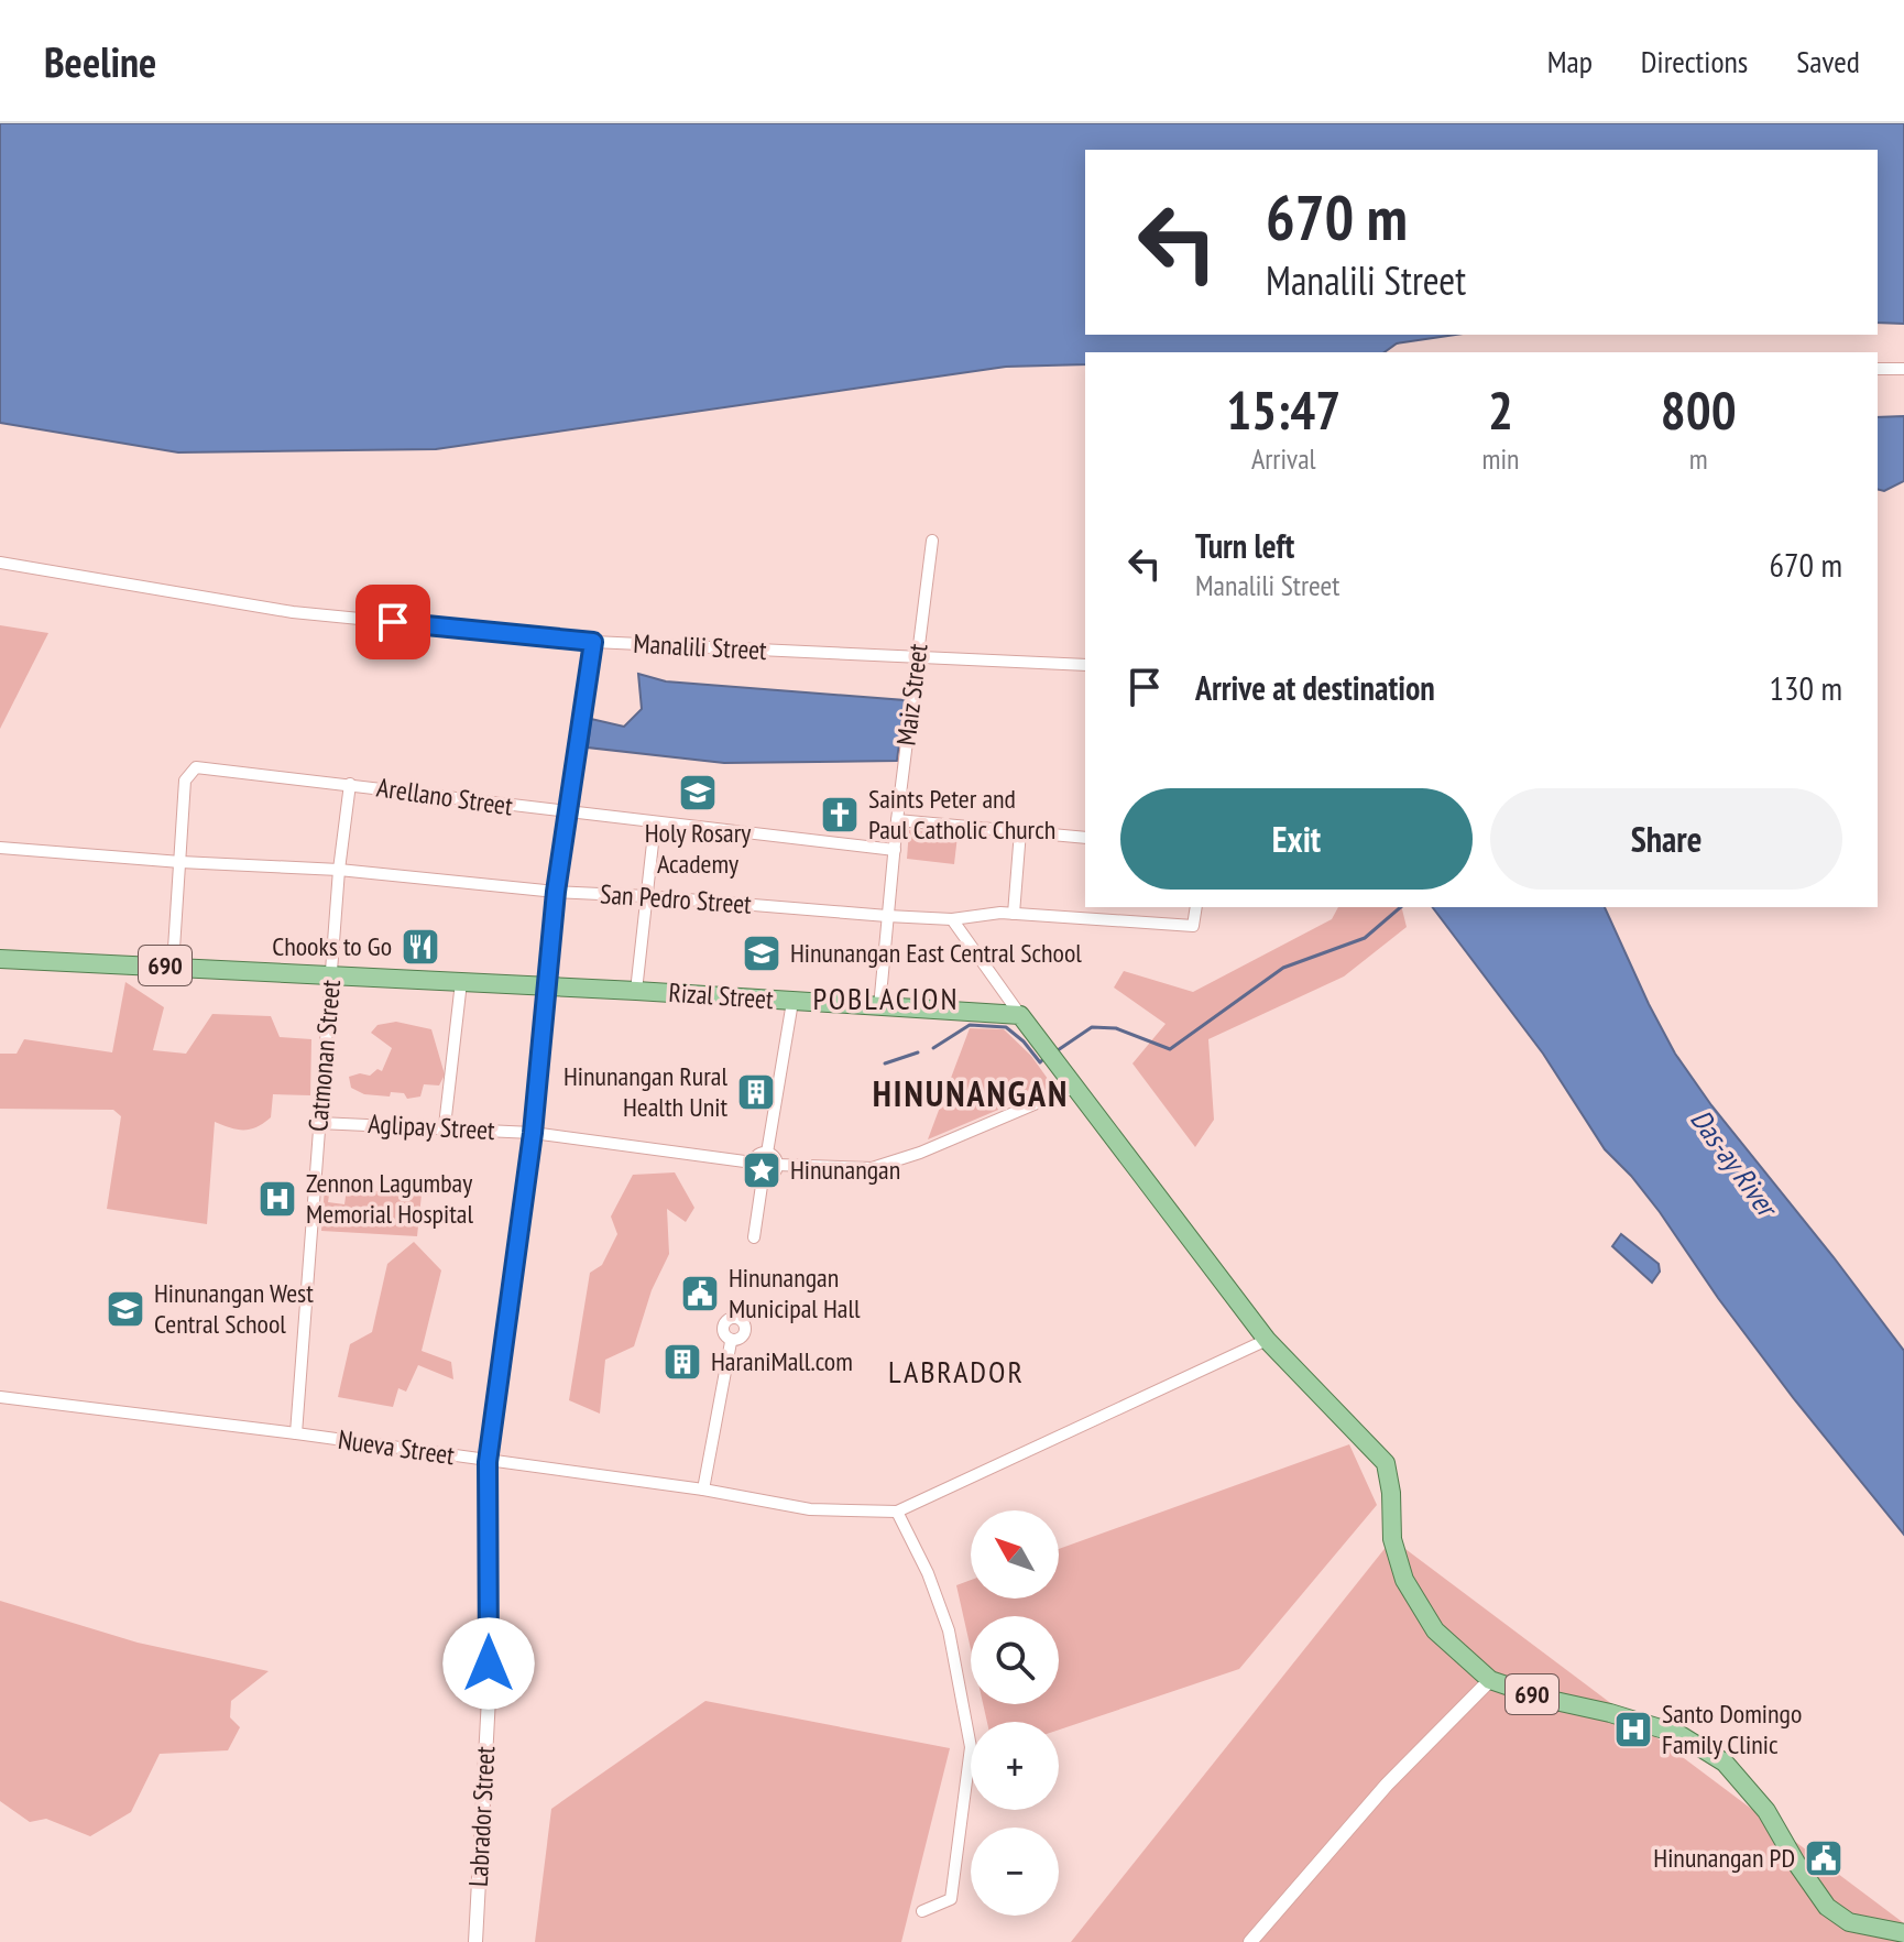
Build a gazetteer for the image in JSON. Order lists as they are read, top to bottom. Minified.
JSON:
{"streets":{"main road":["690","Rizal Street"],"street":["Manalili Street","Maiz Street","Arellano Street","San Pedro Street","Catmonan Street","Aglipay Street","Nueva Street","Labrador Street"]},"crossings":[["Manalili Street","Maiz Street"],["Manalili Street","Labrador Street"],["Maiz Street","Arellano Street"],["Maiz Street","San Pedro Street"],["Maiz Street","Rizal Street"],["Arellano Street","San Pedro Street"],["Arellano Street","690"],["Arellano Street","Catmonan Street"],["Arellano Street","Labrador Street"],["San Pedro Street","Catmonan Street"],["San Pedro Street","Labrador Street"],["690","Rizal Street"],["690","Catmonan Street"],["Rizal Street","Catmonan Street"],["Rizal Street","Labrador Street"],["Catmonan Street","Aglipay Street"],["Catmonan Street","Nueva Street"],["Aglipay Street","Labrador Street"],["Nueva Street","Labrador Street"]],"districts":["POBLACION","HINUNANGAN","LABRADOR"],"water":["Das-ay River"],"places":{"school or university":["Holy Rosary Academy","Hinunangan East Central School","Hinunangan West Central School"],"church":["Saints Peter and Paul Catholic Church"],"restaurant":["Chooks to Go"],"building":["Hinunangan Rural Health Unit","HaraniMall.com"],"place":["Hinunangan"],"hospital":["Zennon Lagumbay Memorial Hospital","Santo Domingo Family Clinic"],"public building":["Hinunangan Municipal Hall","Hinunangan PD"]},"north":"top left","page":{"header":"Beeline","nav":["Map","Directions","Saved"],"turn":["670 m","Manalili Street"],"eta":["15:47","Arrival","2","min","800","m"],"list":[{"name":"Turn left","note":"Manalili Street","value":"670 m"},{"name":"Arrive at destination","value":"130 m"}],"buttons":["Exit","Share"],"map_buttons":["+","−"]}}
